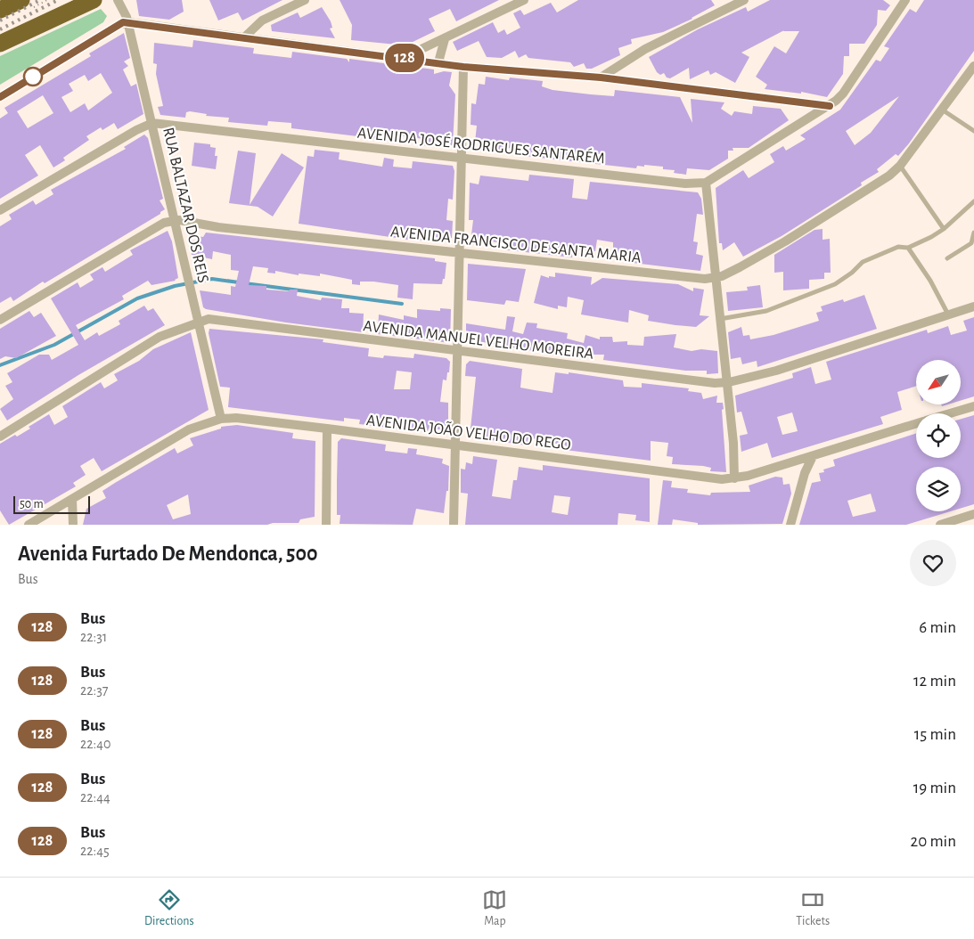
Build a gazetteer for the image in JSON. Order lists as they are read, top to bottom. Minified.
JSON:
{"streets":{"street":["AVENIDA JOSÉ RODRIGUES SANTARÉM","RUA BALTAZAR DOS REIS","AVENIDA FRANCISCO DE SANTA MARIA","AVENIDA MANUEL VELHO MOREIRA","AVENIDA JOÃO VELHO DO REGO"]},"crossings":[["AVENIDA JOSÉ RODRIGUES SANTARÉM","RUA BALTAZAR DOS REIS"],["RUA BALTAZAR DOS REIS","AVENIDA FRANCISCO DE SANTA MARIA"],["RUA BALTAZAR DOS REIS","AVENIDA MANUEL VELHO MOREIRA"],["RUA BALTAZAR DOS REIS","AVENIDA JOÃO VELHO DO REGO"]],"lines":["bus line 128"],"scale_bar":"50 m","north":"bottom left","page":{"on_map":"128","scale":"50 m","heading":["Avenida Furtado De Mendonca, 500","Bus"],"list":[{"mark":"128","name":"Bus","note":"22:31","value":"6 min"},{"mark":"128","name":"Bus","note":"22:37","value":"12 min"},{"mark":"128","name":"Bus","note":"22:40","value":"15 min"},{"mark":"128","name":"Bus","note":"22:44","value":"19 min"},{"mark":"128","name":"Bus","note":"22:45","value":"20 min"}],"tabs":["Directions","Map","Tickets"]}}
